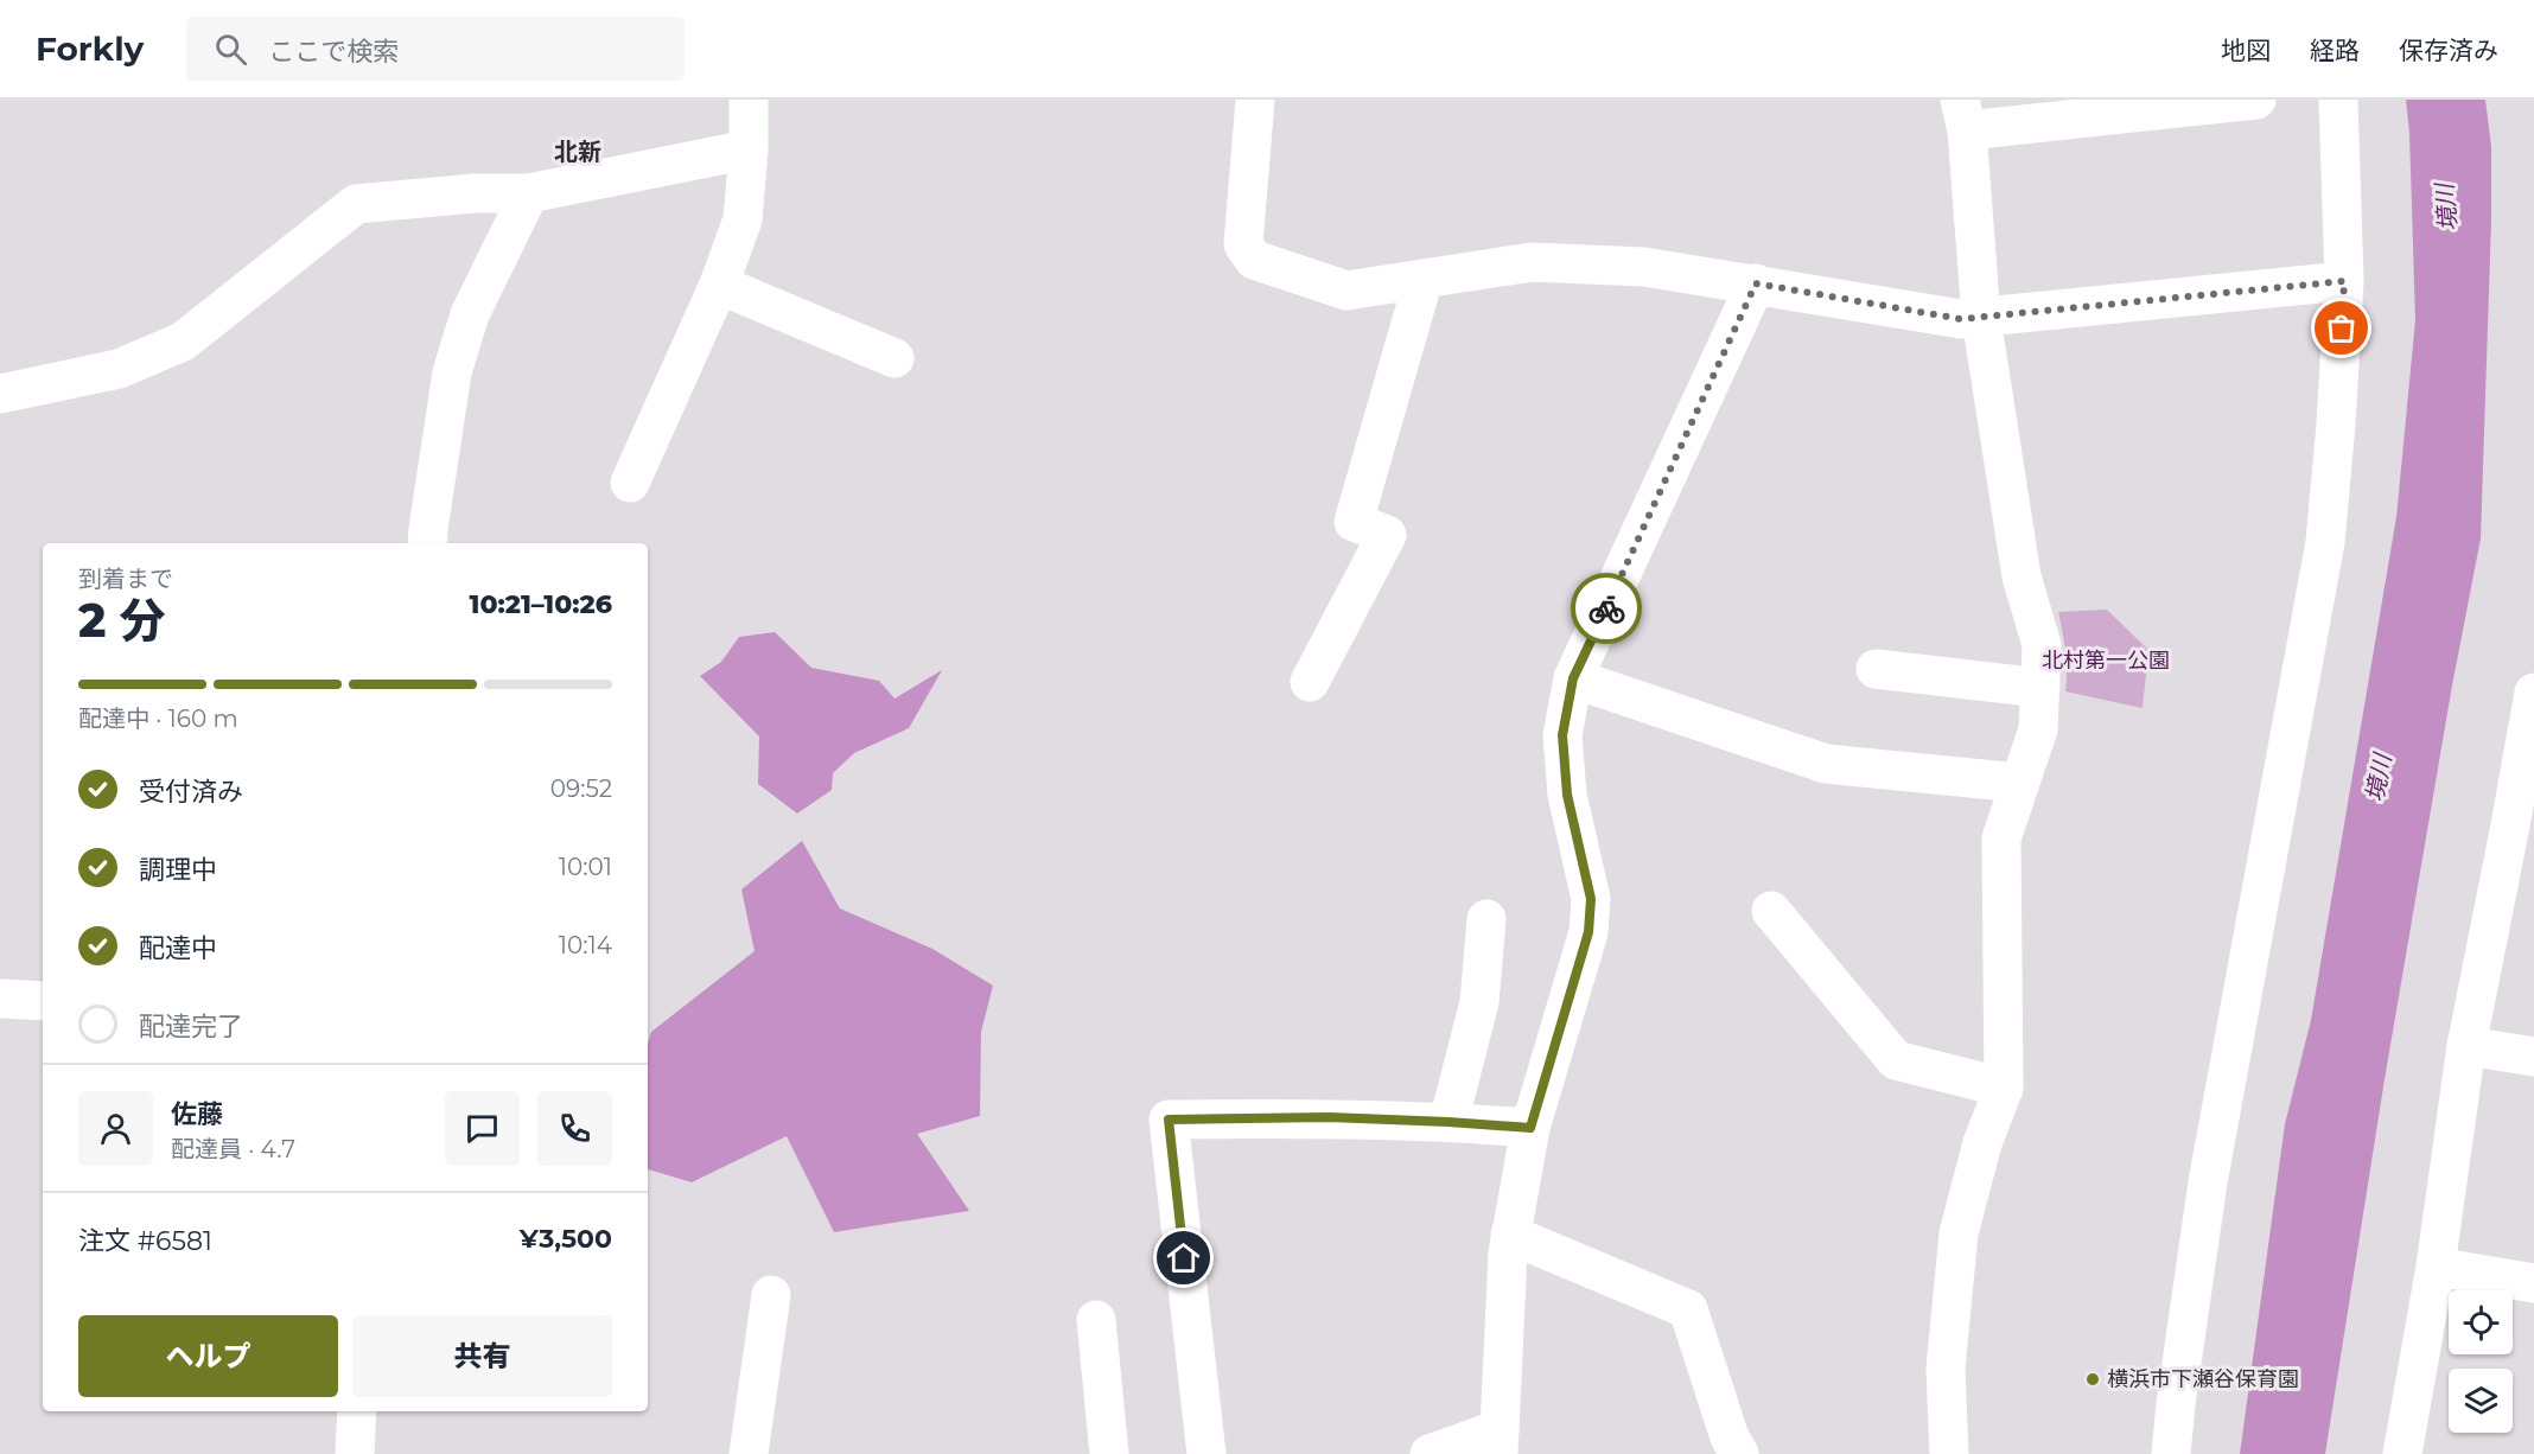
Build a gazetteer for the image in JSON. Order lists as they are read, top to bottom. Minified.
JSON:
{"districts":["北新"],"water":["境川"],"parks":["北村第一公園"],"places":["横浜市下瀬谷保育園"],"page":{"header":"Forkly","search":"ここで検索","nav":["地図","経路","保存済み"],"heading":["2 分","到着まで","10:21–10:26"],"panel":["佐藤","配達員 · 4.7","注文 #6581","¥3,500"],"bar":"配達中 · 160 m","list":[["受付済み","09:52"],["調理中","10:01"],["配達中","10:14"],"配達完了"],"buttons":["ヘルプ","共有"]}}
